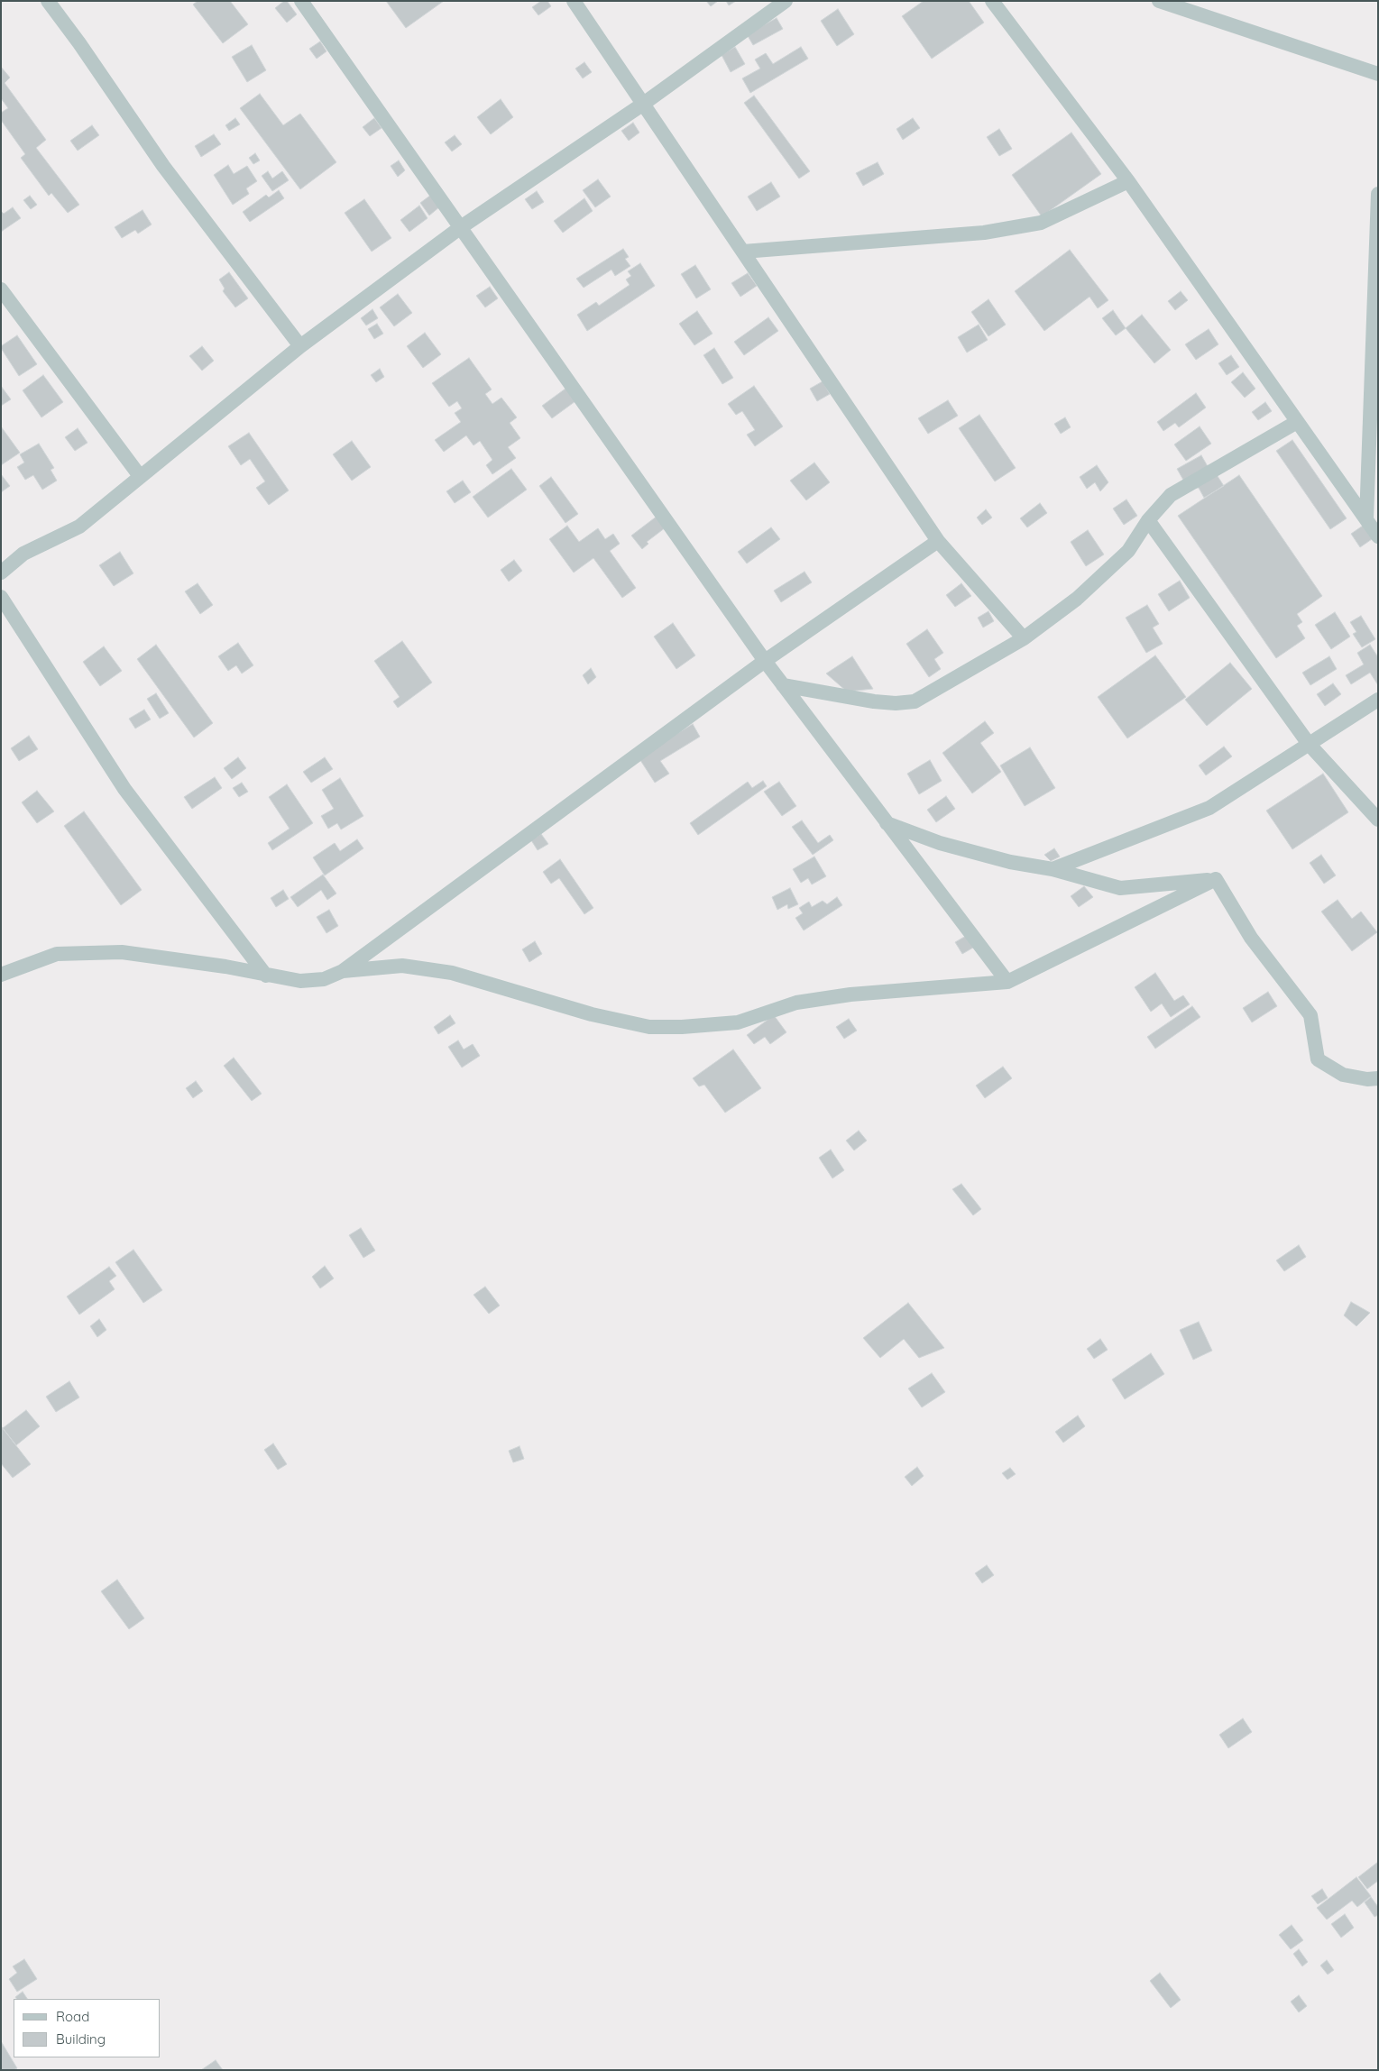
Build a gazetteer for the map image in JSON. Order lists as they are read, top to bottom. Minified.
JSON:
{"legend":["Road","Building"]}
